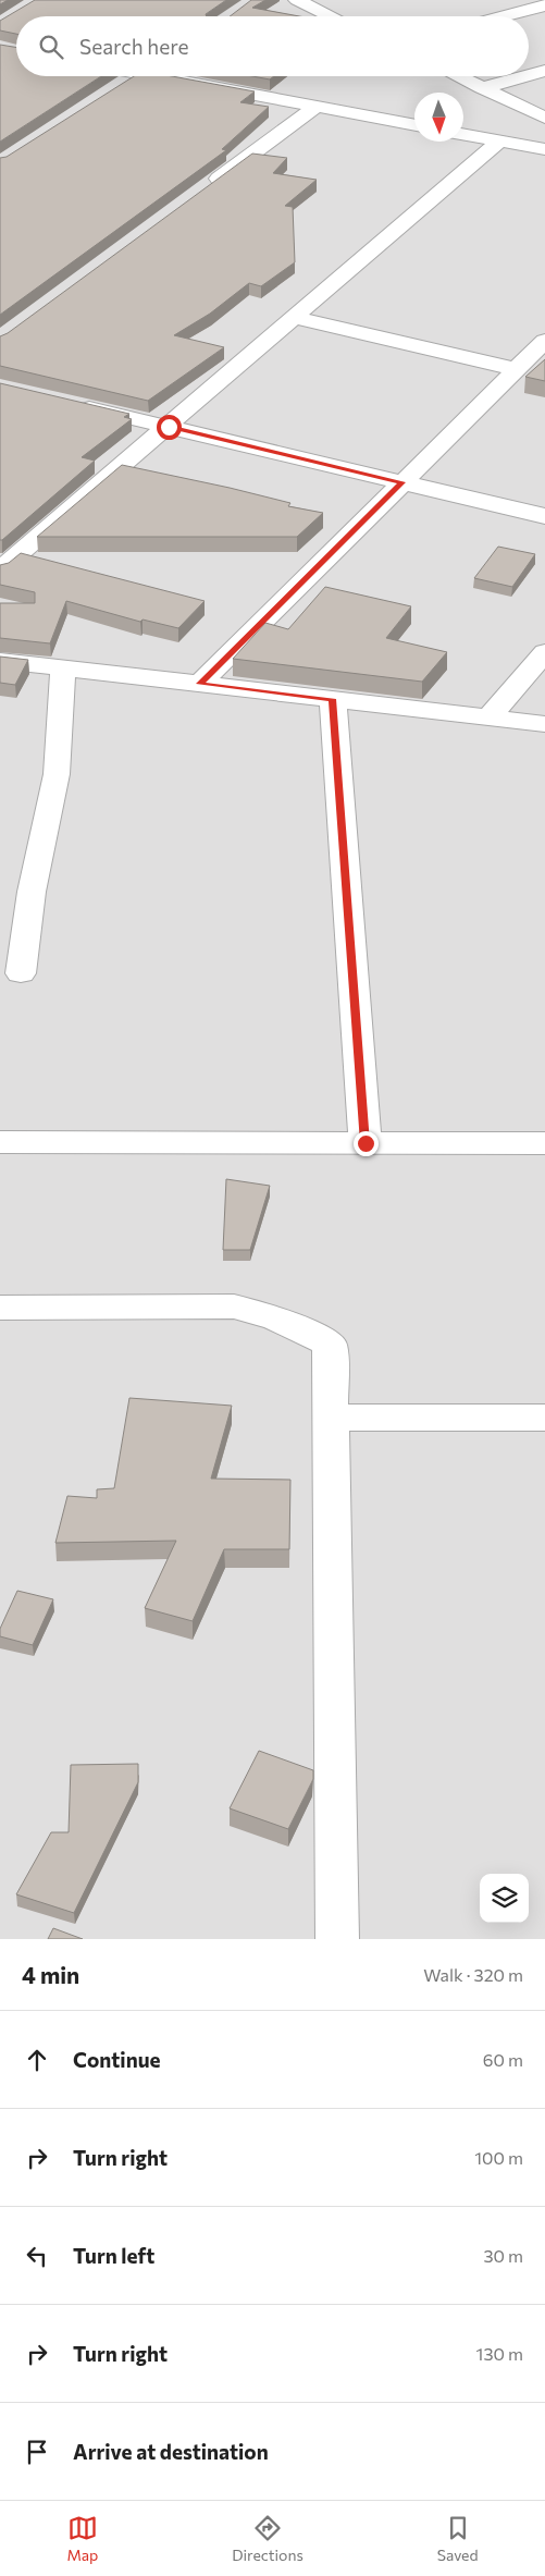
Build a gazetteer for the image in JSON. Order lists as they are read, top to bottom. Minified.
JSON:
{"north":"bottom","page":{"search":"Search here","heading":["4 min","Walk · 320 m"],"list":[["Continue","60 m"],["Turn right","100 m"],["Turn left","30 m"],["Turn right","130 m"],"Arrive at destination"],"nav":["Map","Directions","Saved"]}}
